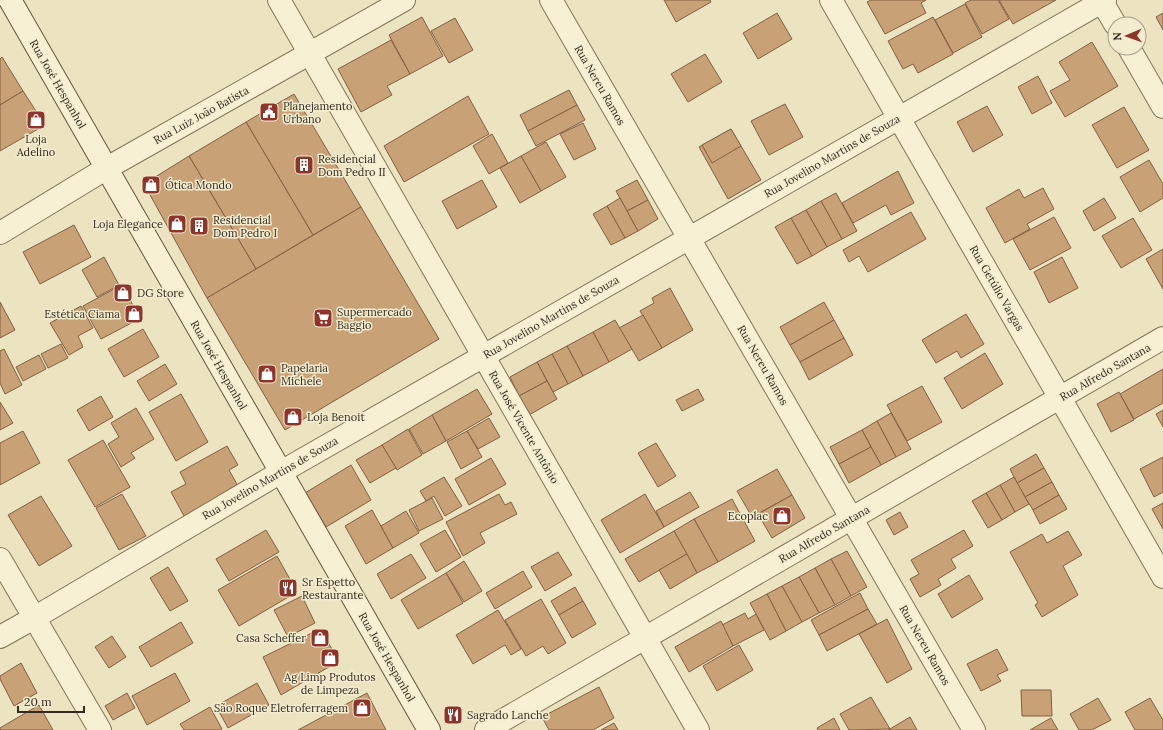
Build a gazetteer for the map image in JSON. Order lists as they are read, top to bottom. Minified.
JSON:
{"streets":{"street":["Rua José Hespanhol","Rua Nereu Ramos","Rua Luiz João Batista","Rua Jovelino Martins de Souza","Rua Getúlio Vargas","Rua Alfredo Santana","Rua José Vicente Antônio"]},"crossings":[["Rua José Hespanhol","Rua Luiz João Batista"],["Rua José Hespanhol","Rua Jovelino Martins de Souza"],["Rua Nereu Ramos","Rua Jovelino Martins de Souza"],["Rua Nereu Ramos","Rua Alfredo Santana"],["Rua Luiz João Batista","Rua José Vicente Antônio"],["Rua Jovelino Martins de Souza","Rua Getúlio Vargas"],["Rua Jovelino Martins de Souza","Rua José Vicente Antônio"],["Rua Getúlio Vargas","Rua Alfredo Santana"],["Rua Alfredo Santana","Rua José Vicente Antônio"]],"places":{"public building":["Planejamento Urbano"],"shop":["Loja Adelino","Ótica Mondo","Loja Elegance","DG Store","Estética Ciama","Papelaria Michele","Loja Benoit","Ecoplac","Casa Scheffer","Ag Limp Produtos de Limpeza","São Roque Eletroferragem"],"building":["Residencial Dom Pedro II","Residencial Dom Pedro I"],"supermarket":["Supermercado Baggio"],"restaurant":["Sr Espetto Restaurante","Sagrado Lanche"]},"scale_bar":"20 m","north":"left"}
